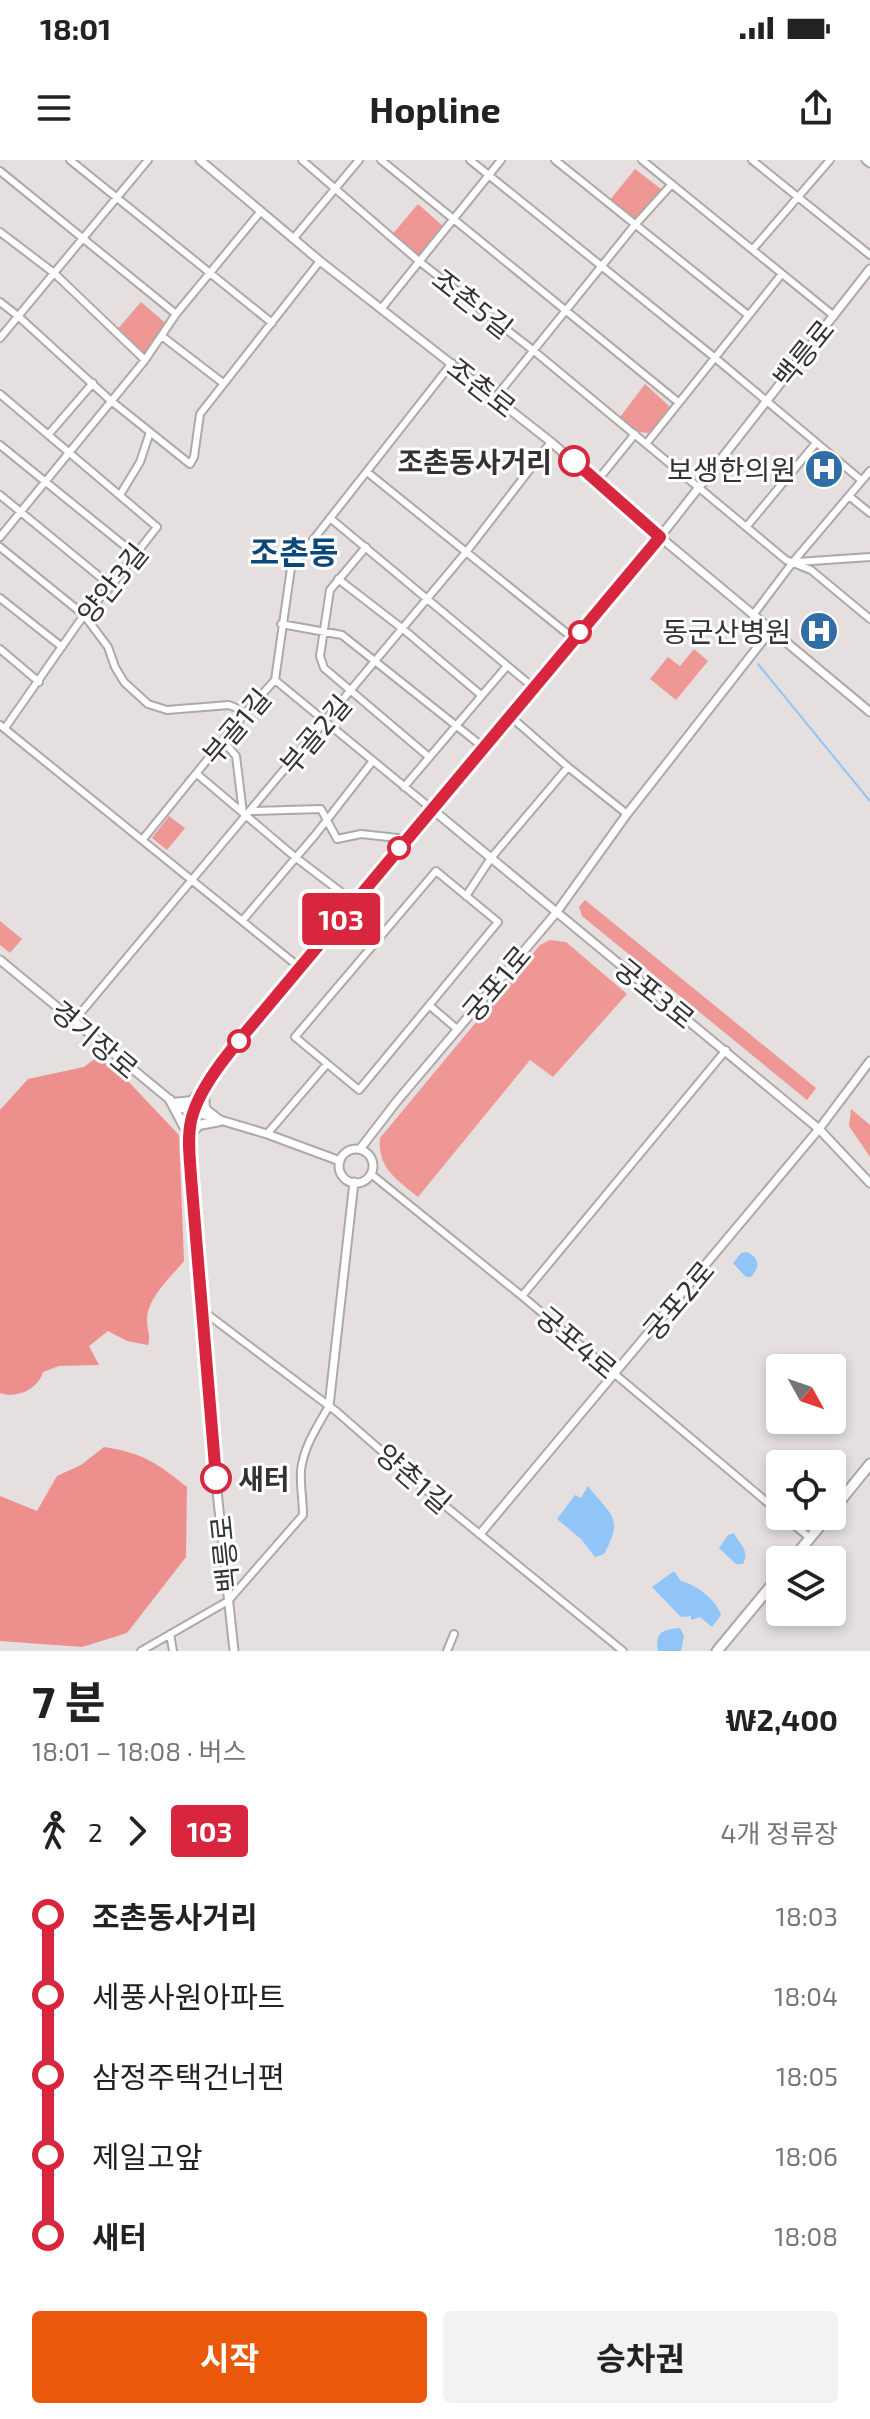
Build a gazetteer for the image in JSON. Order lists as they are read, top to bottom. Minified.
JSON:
{"streets":{"street":["조촌5길","백릉로","조촌로","양안3길","부골1길","부골2길","궁포1로","궁포3로","경기장로","궁포2로","궁포4로","양촌1길"]},"crossings":[["조촌5길","백릉로"],["백릉로","조촌로"],["백릉로","궁포3로"],["백릉로","경기장로"],["백릉로","양촌1길"],["조촌로","부골1길"],["조촌로","부골2길"],["조촌로","궁포1로"],["부골2길","경기장로"],["궁포1로","궁포3로"],["궁포1로","궁포4로"],["궁포3로","궁포2로"],["궁포2로","궁포4로"],["궁포2로","양촌1길"]],"districts":["조촌동"],"places":{"other":["조촌동사거리","새터"],"hospital":["보생한의원","동군산병원"]},"lines":["bus line 103"],"north":"bottom right","page":{"status":"18:01","header":"Hopline","on_map":"103","heading":["7 분","18:01 – 18:08 · 버스","₩2,400"],"legs":["2","103","4개 정류장"],"list":[{"name":"조촌동사거리","value":"18:03"},{"name":"세풍사원아파트","value":"18:04"},{"name":"삼정주택건너편","value":"18:05"},{"name":"제일고앞","value":"18:06"},{"name":"새터","value":"18:08"}],"buttons":["시작","승차권"]}}
